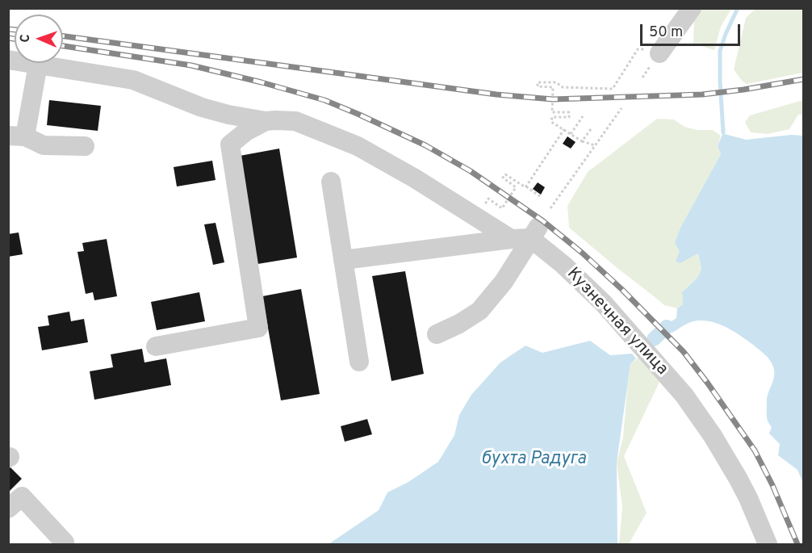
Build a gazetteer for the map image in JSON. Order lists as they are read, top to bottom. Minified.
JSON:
{"streets":{"street":["Кузнечная улица"]},"water":["бухта Радуга"],"scale_bar":"50 m","north":"left"}
